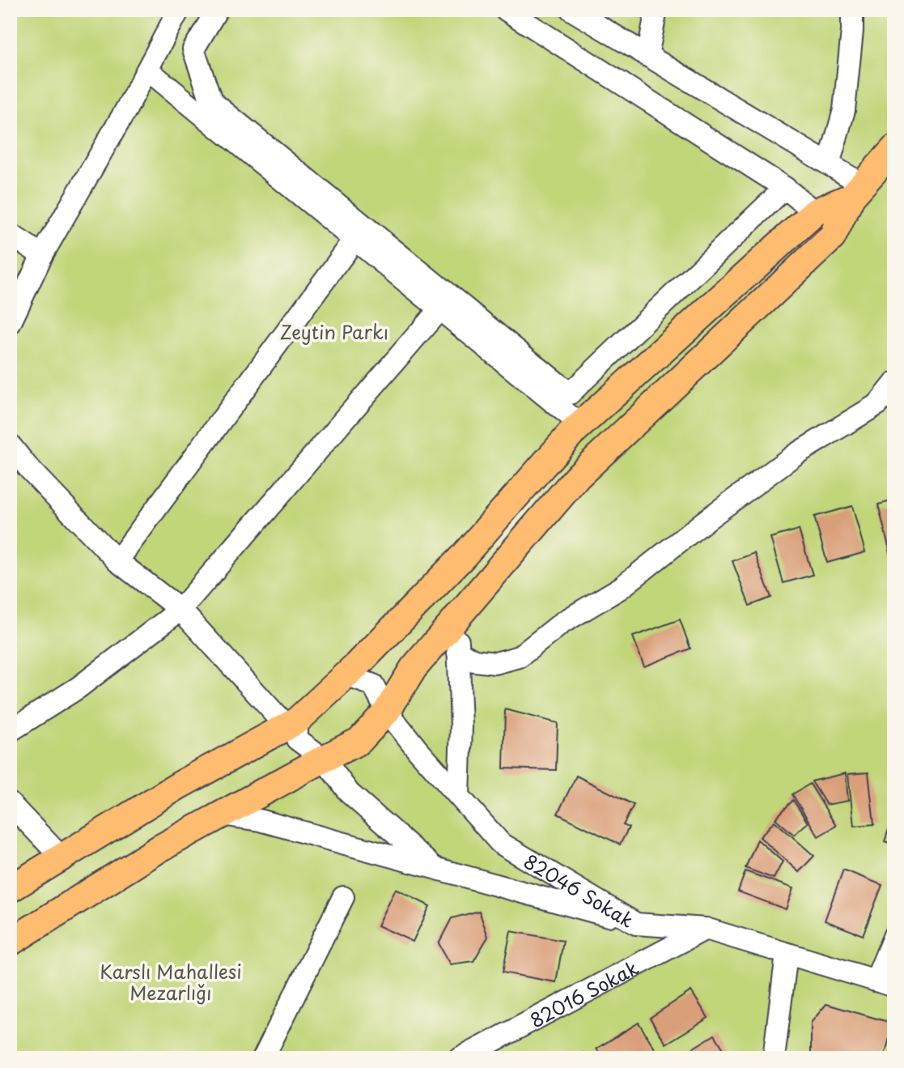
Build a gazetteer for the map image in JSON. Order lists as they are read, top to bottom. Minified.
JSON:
{"streets":{"street":["82046 Sokak","82016 Sokak"]},"crossings":[["82046 Sokak","82016 Sokak"]],"parks":["Zeytin Parkı","Karslı Mahallesi Mezarlığı"]}
